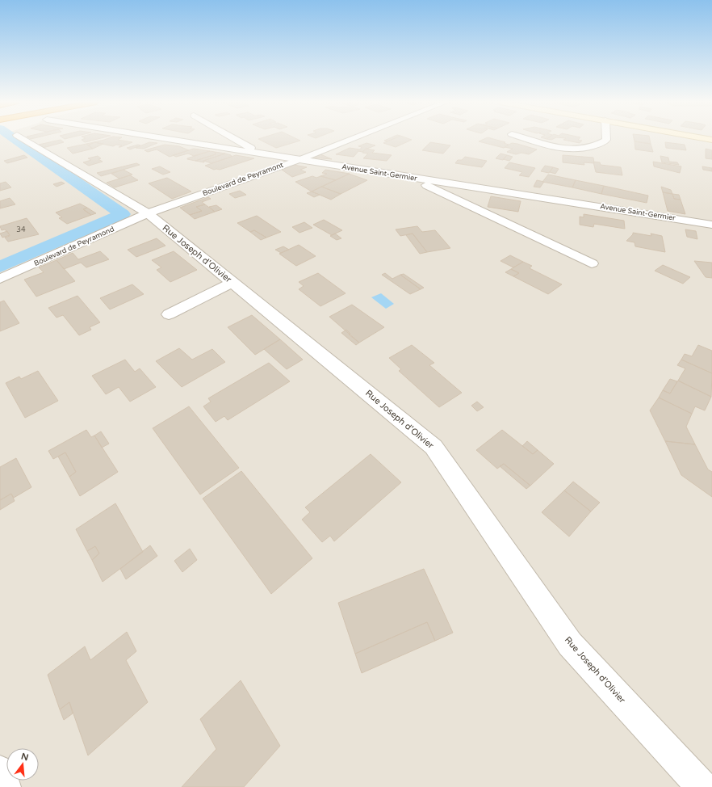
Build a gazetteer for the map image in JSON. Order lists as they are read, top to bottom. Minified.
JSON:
{"streets":{"street":["Avenue Saint-Germier","Boulevard de Peyramont","Boulevard de Peyramond","Rue Joseph d'Olivier"]},"crossings":[["Avenue Saint-Germier","Boulevard de Peyramont"],["Boulevard de Peyramont","Boulevard de Peyramond"],["Boulevard de Peyramont","Rue Joseph d'Olivier"],["Boulevard de Peyramond","Rue Joseph d'Olivier"]],"house_numbers":["34"],"north":"top"}
